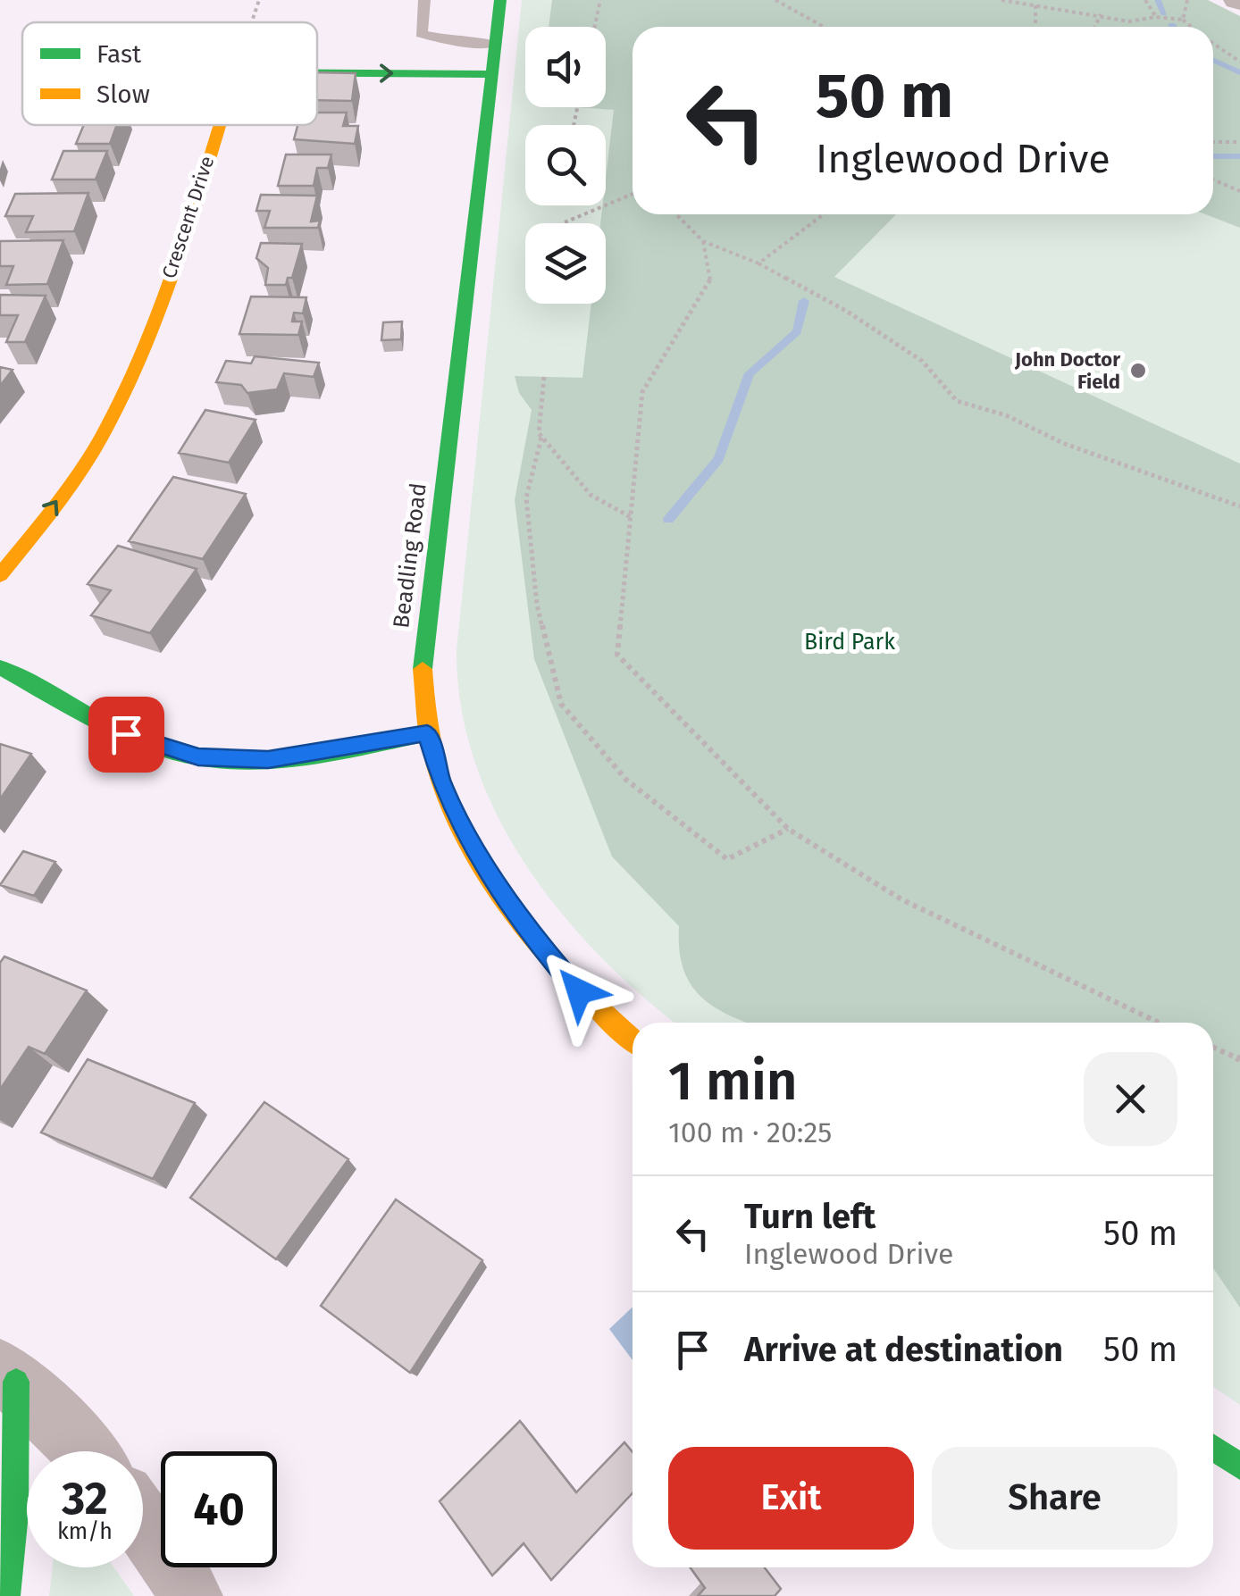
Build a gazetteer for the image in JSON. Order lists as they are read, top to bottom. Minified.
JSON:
{"streets":{"street":["Crescent Drive","Beadling Road"]},"crossings":[["Crescent Drive","Beadling Road"]],"one_way":["Crescent Drive"],"parks":["Bird Park"],"places":["John Doctor Field"],"legend":["Fast","Slow"],"page":{"turn":["50 m","Inglewood Drive"],"heading":["1 min","100 m · 20:25"],"list":[{"name":"Turn left","note":"Inglewood Drive","value":"50 m"},{"name":"Arrive at destination","value":"50 m"}],"buttons":["Exit","Share"],"speed":"32 km/h","limit":"40"}}
